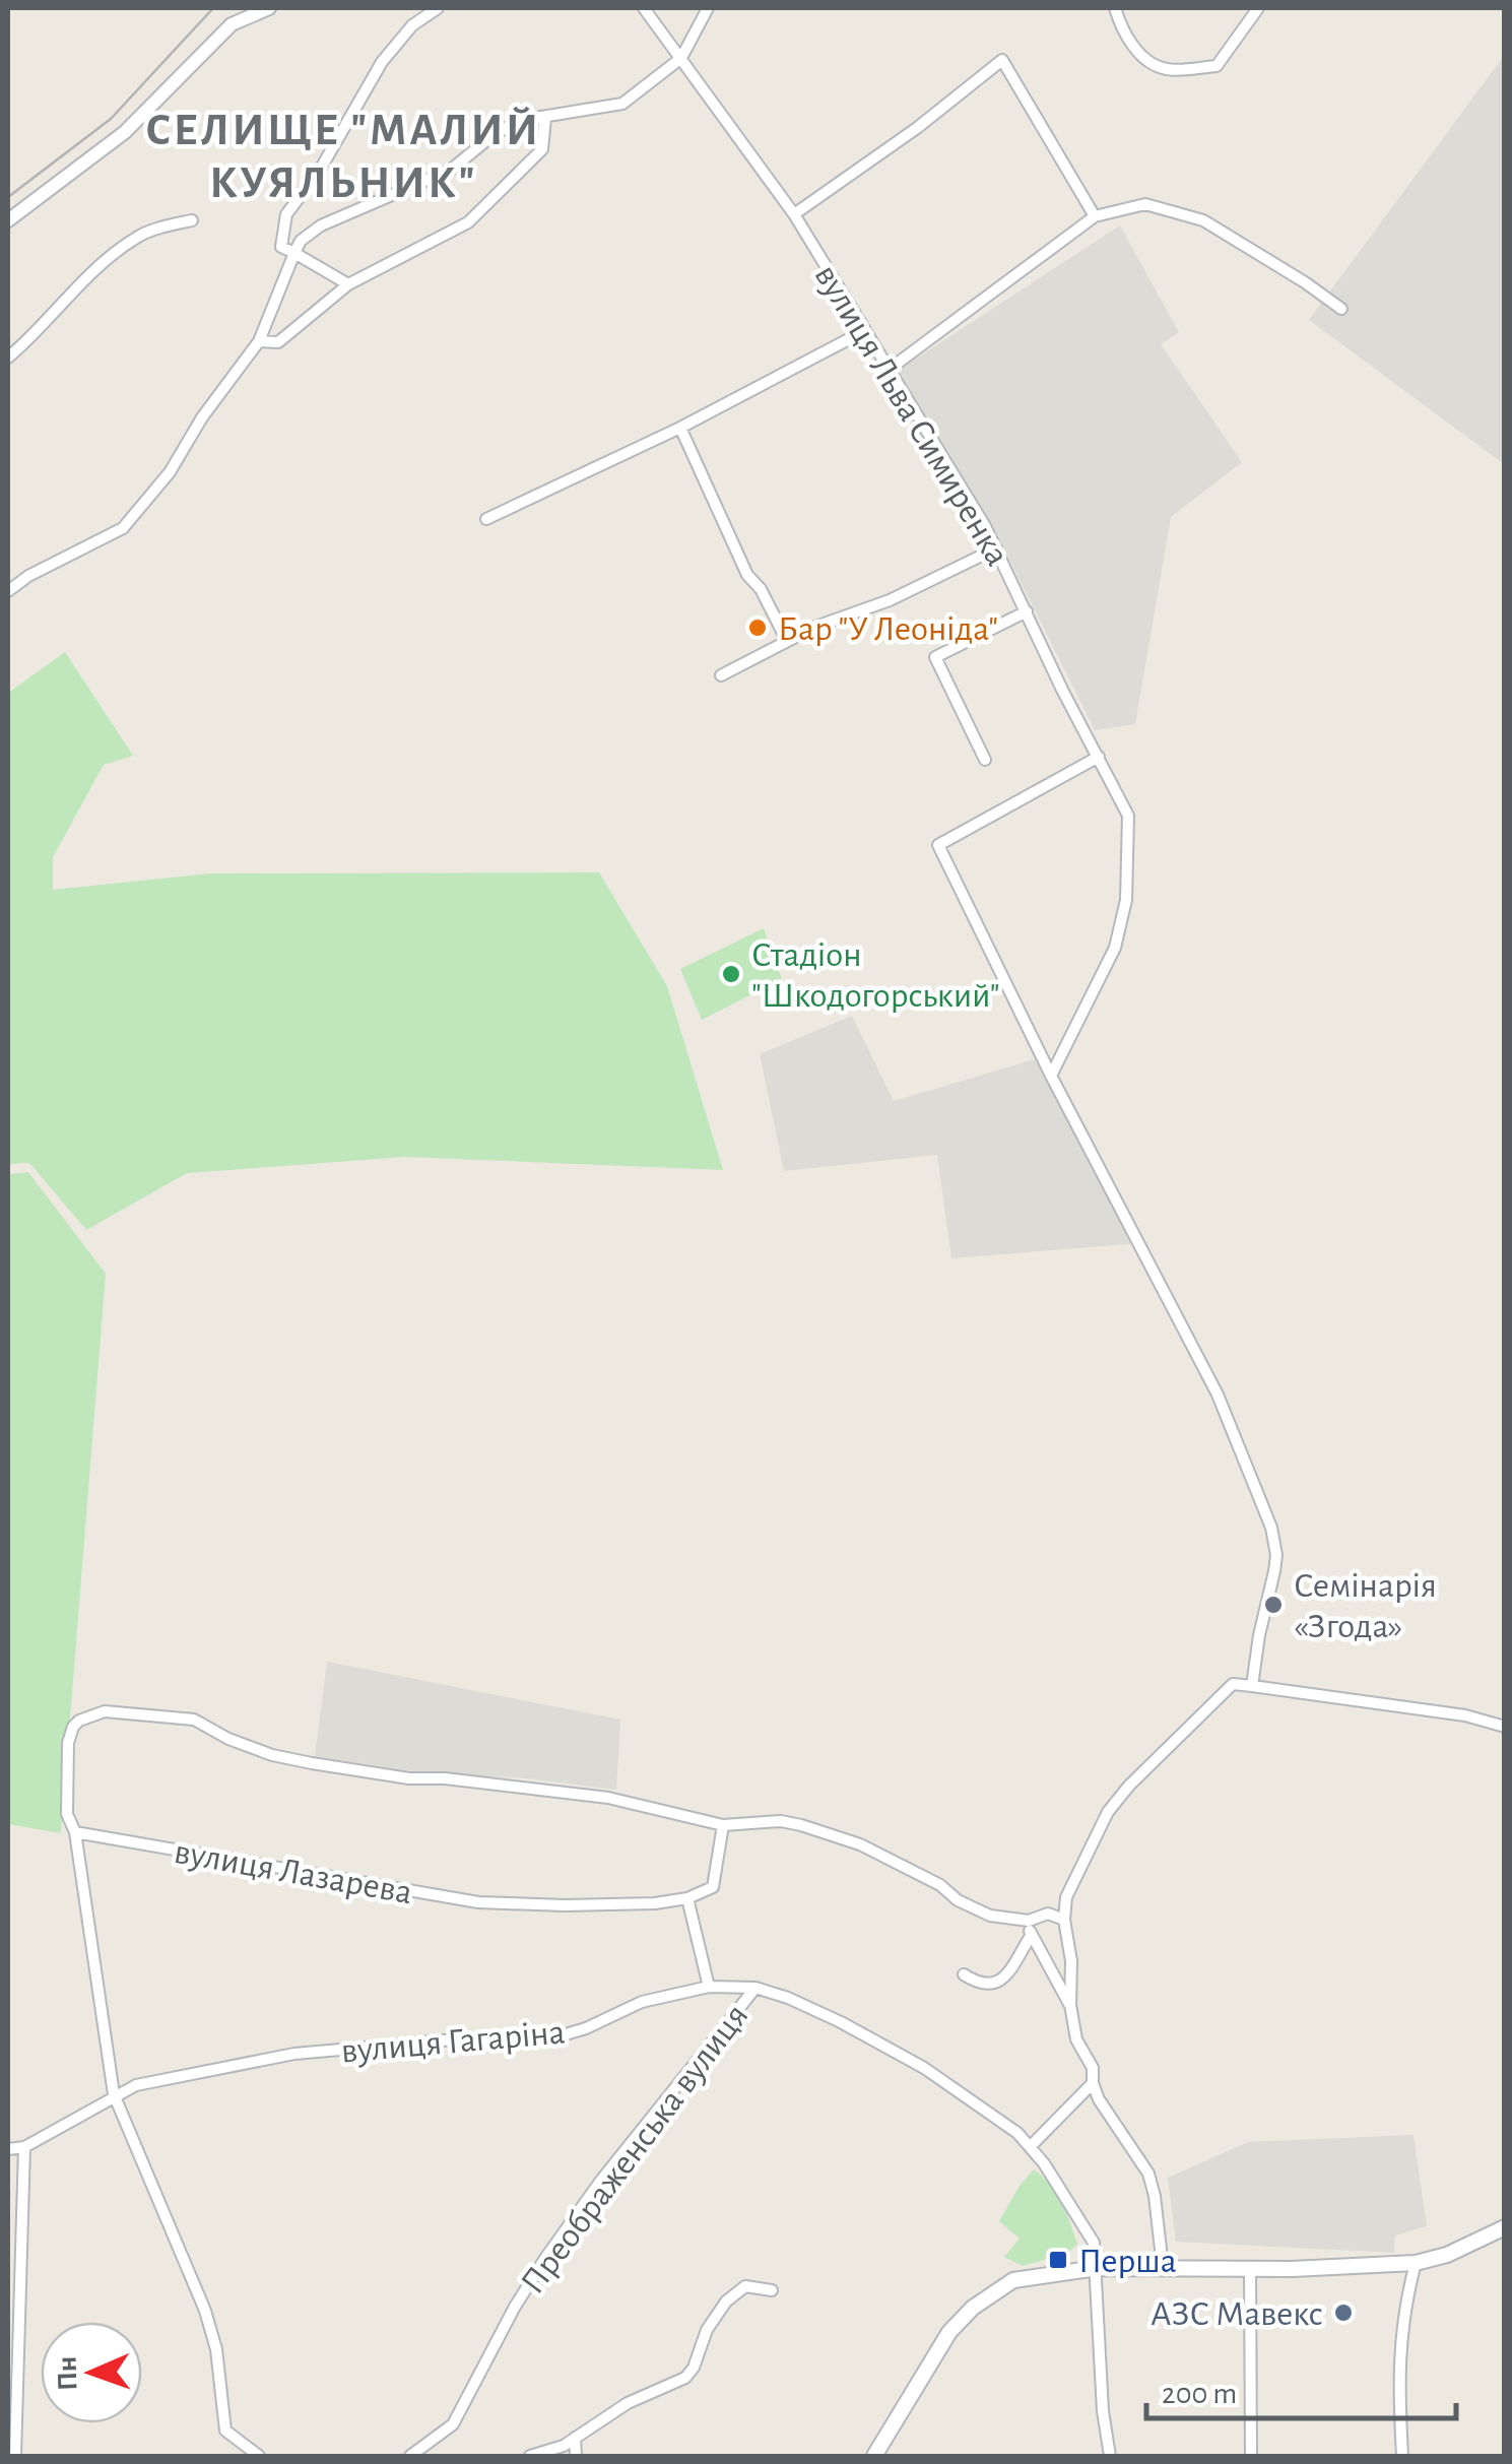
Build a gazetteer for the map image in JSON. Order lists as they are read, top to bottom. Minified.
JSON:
{"streets":{"street":["вулиця Льва Симиренка","вулиця Лазарева","вулиця Гагаріна","Преображенська вулиця"]},"crossings":[["вулиця Гагаріна","Преображенська вулиця"]],"districts":["СЕЛИЩЕ \"МАЛИЙ КУЯЛЬНИК\""],"places":{"other":["Бар \"У Леоніда\"","Стадіон \"Шкодогорський\"","Семінарія «Згода»","АЗС Мавекс"],"transit":["Перша"]},"scale_bar":"200 m","north":"left"}
